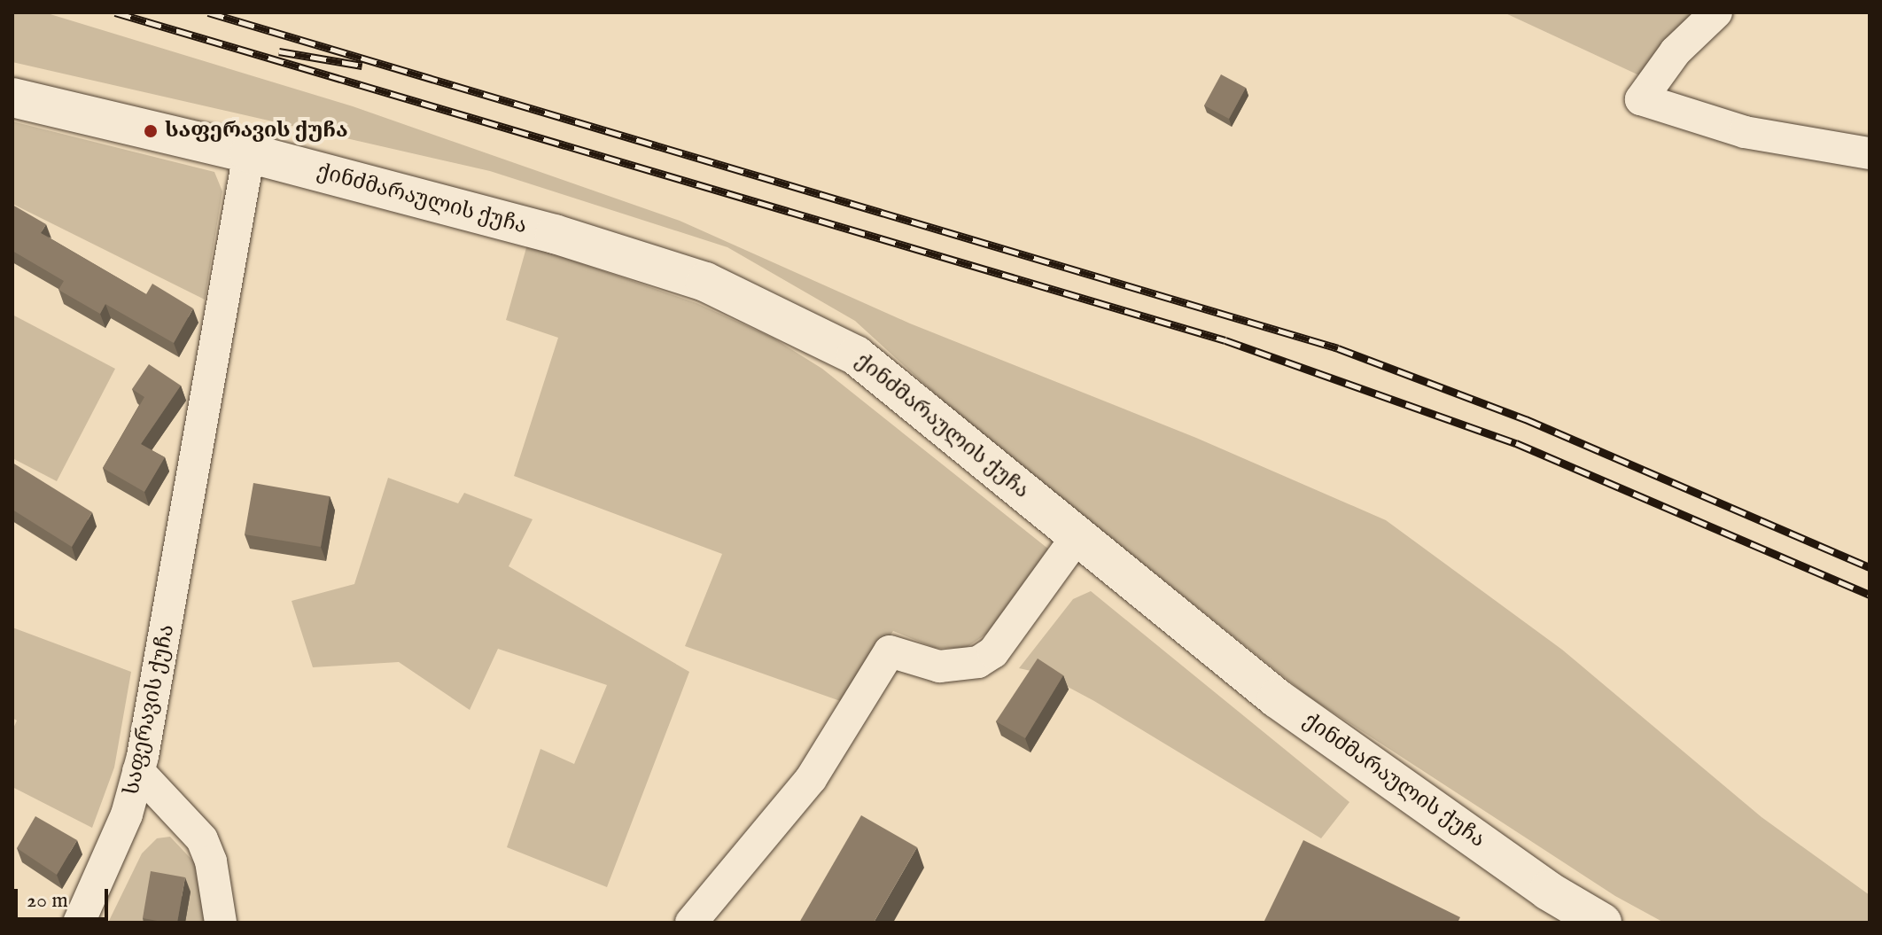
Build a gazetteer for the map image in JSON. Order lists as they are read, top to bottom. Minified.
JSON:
{"streets":{"main road":["ქინძმარაულის ქუჩა"],"street":["საფერავის ქუჩა"]},"crossings":[["ქინძმარაულის ქუჩა","საფერავის ქუჩა"]],"places":["საფერავის ქუჩა"],"scale_bar":"20 m"}
